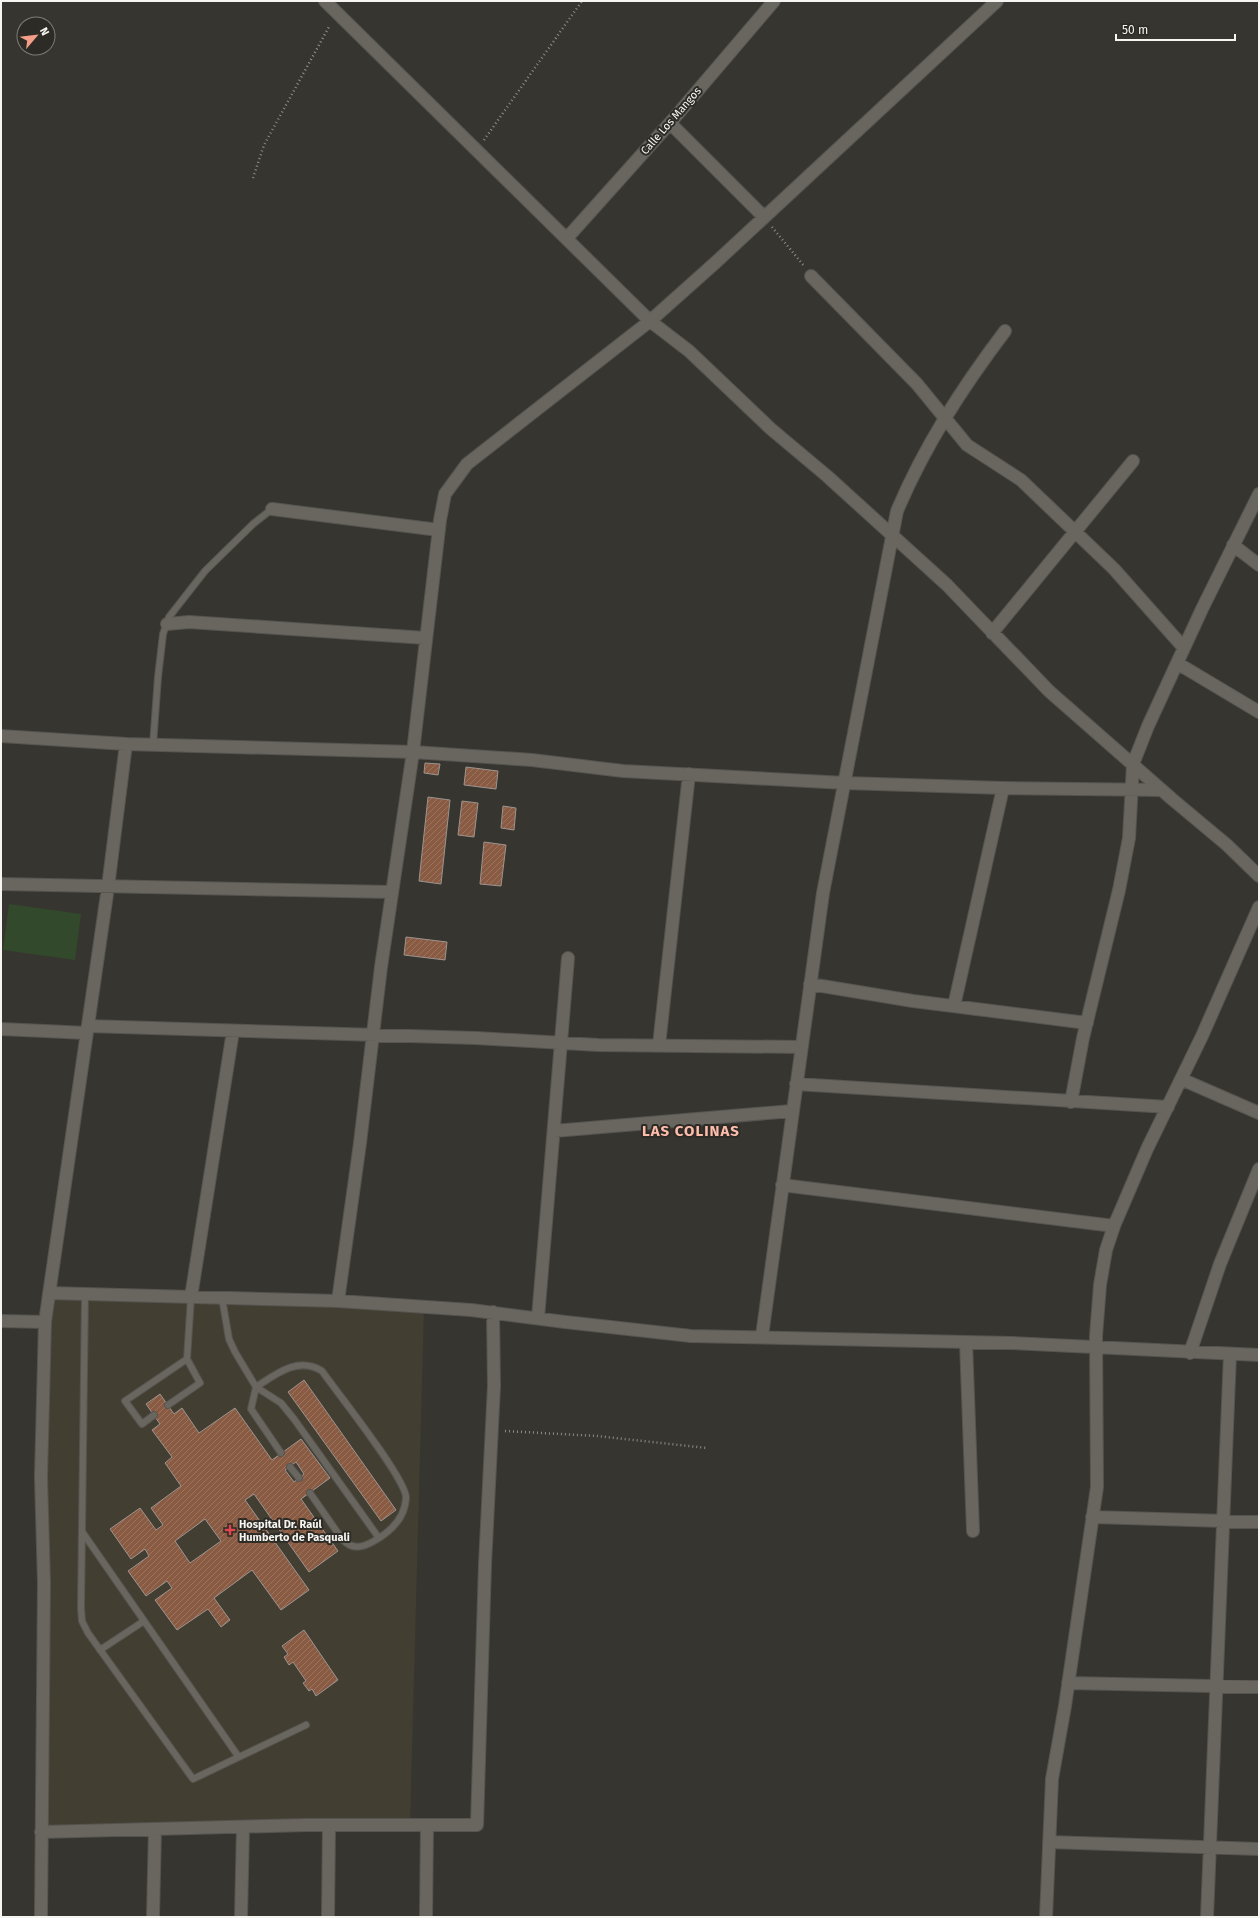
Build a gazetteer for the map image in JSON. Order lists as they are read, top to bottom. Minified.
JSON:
{"streets":{"street":["Calle Los Mangos"]},"districts":["LAS COLINAS"],"places":{"health":["Hospital Dr. Raúl Humberto de Pasquali"]},"scale_bar":"50 m","north":"top right"}
